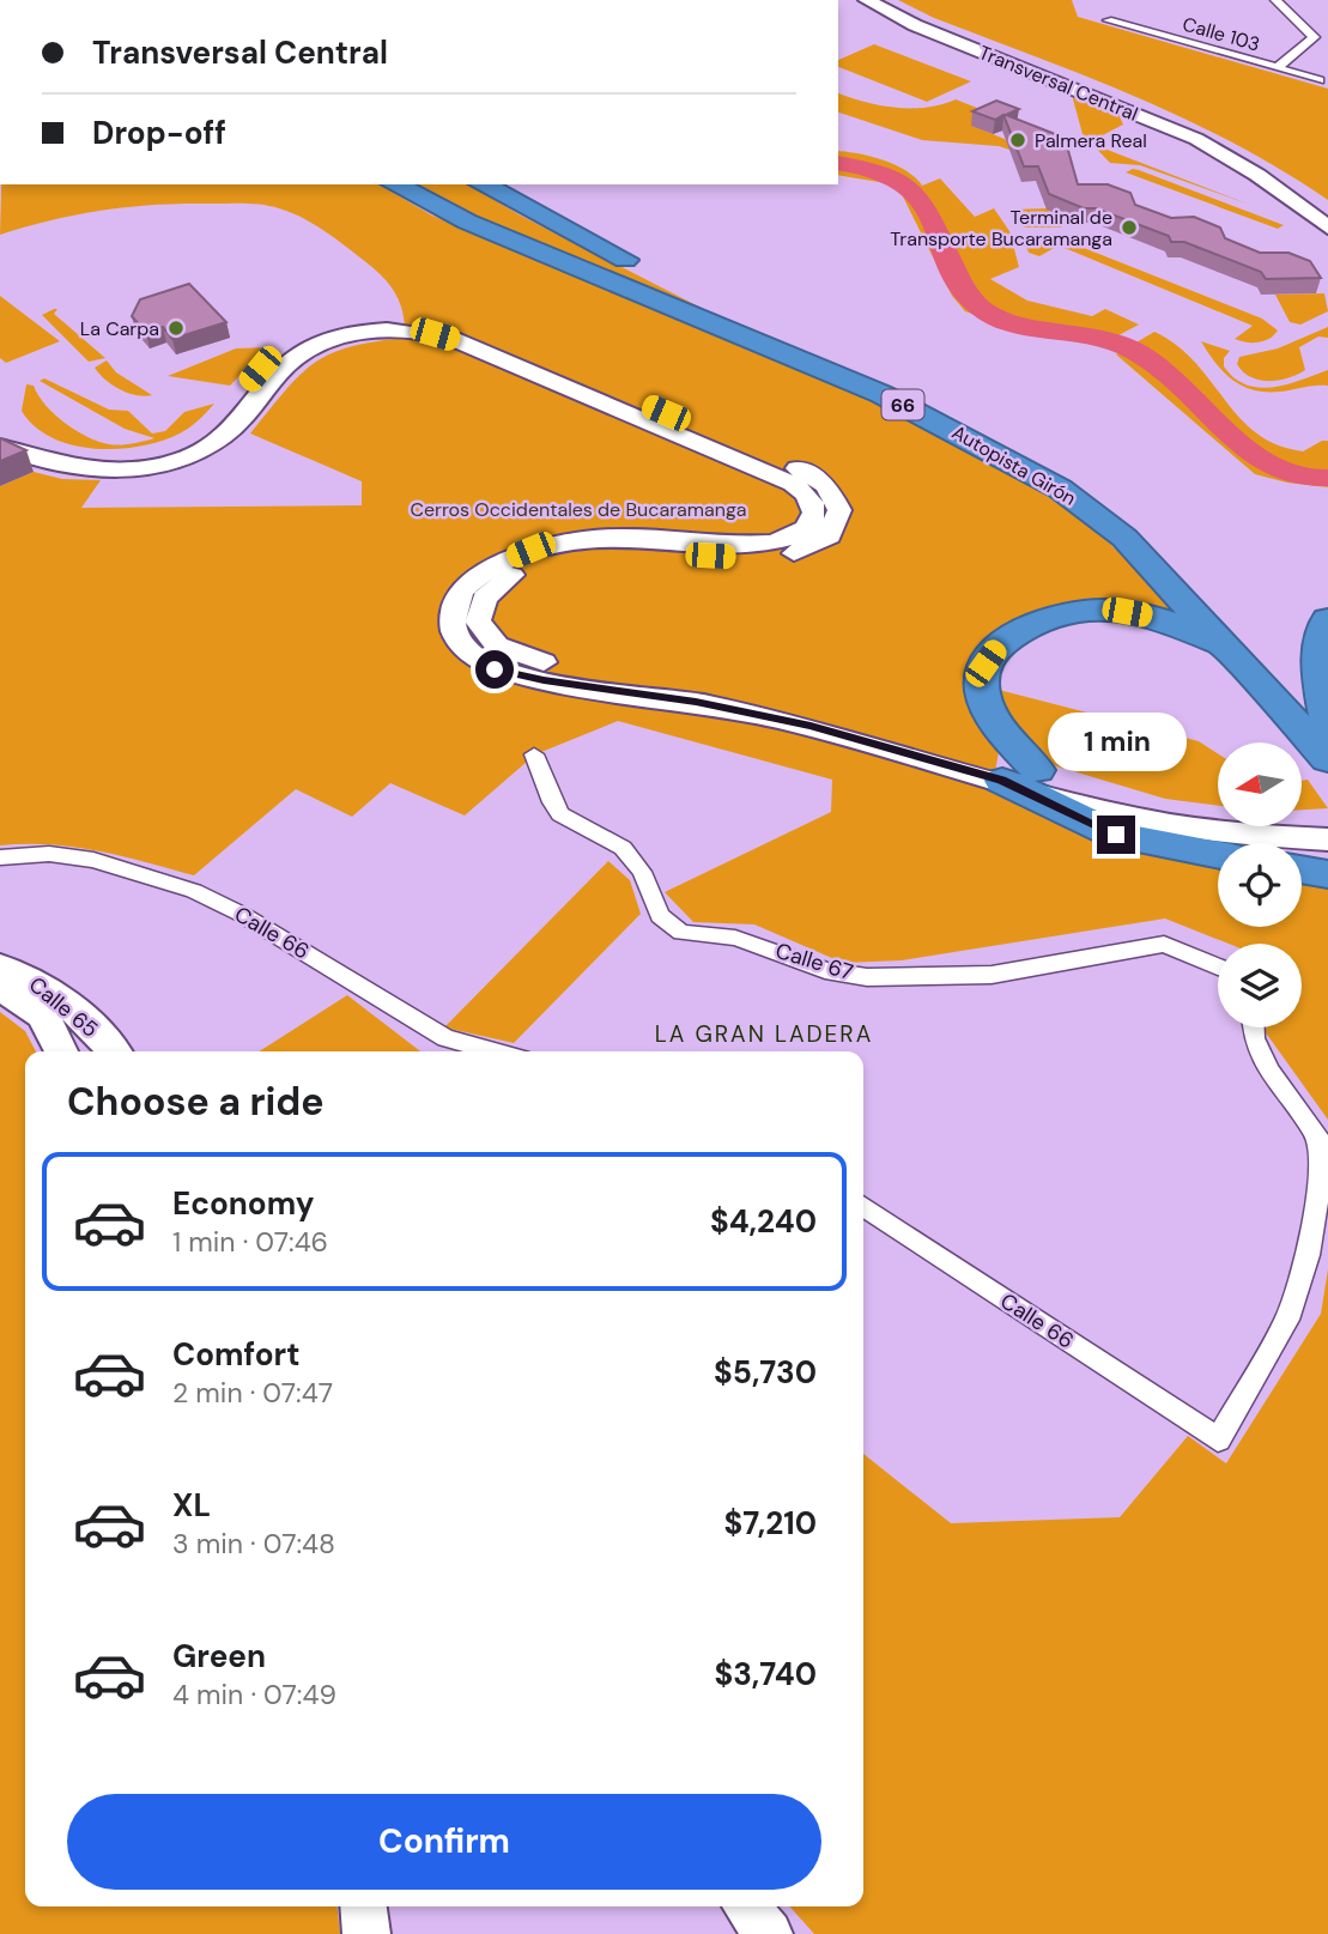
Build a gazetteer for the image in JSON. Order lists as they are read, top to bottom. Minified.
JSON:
{"streets":{"highway":["66","Autopista Girón"],"main road":["Transversal Central","Calle 65"],"street":["Calle 103","Calle 66","Calle 67"]},"districts":["LA GRAN LADERA"],"parks":["Cerros Occidentales de Bucaramanga"],"places":["Palmera Real","Terminal de Transporte Bucaramanga","La Carpa"],"north":"left","page":{"banner":["Transversal Central","Drop-off"],"bubble":"1 min","heading":"Choose a ride","list":[{"name":"Economy","note":"1 min · 07:46","value":"$4,240"},{"name":"Comfort","note":"2 min · 07:47","value":"$5,730"},{"name":"XL","note":"3 min · 07:48","value":"$7,210"},{"name":"Green","note":"4 min · 07:49","value":"$3,740"}],"buttons":"Confirm"}}
